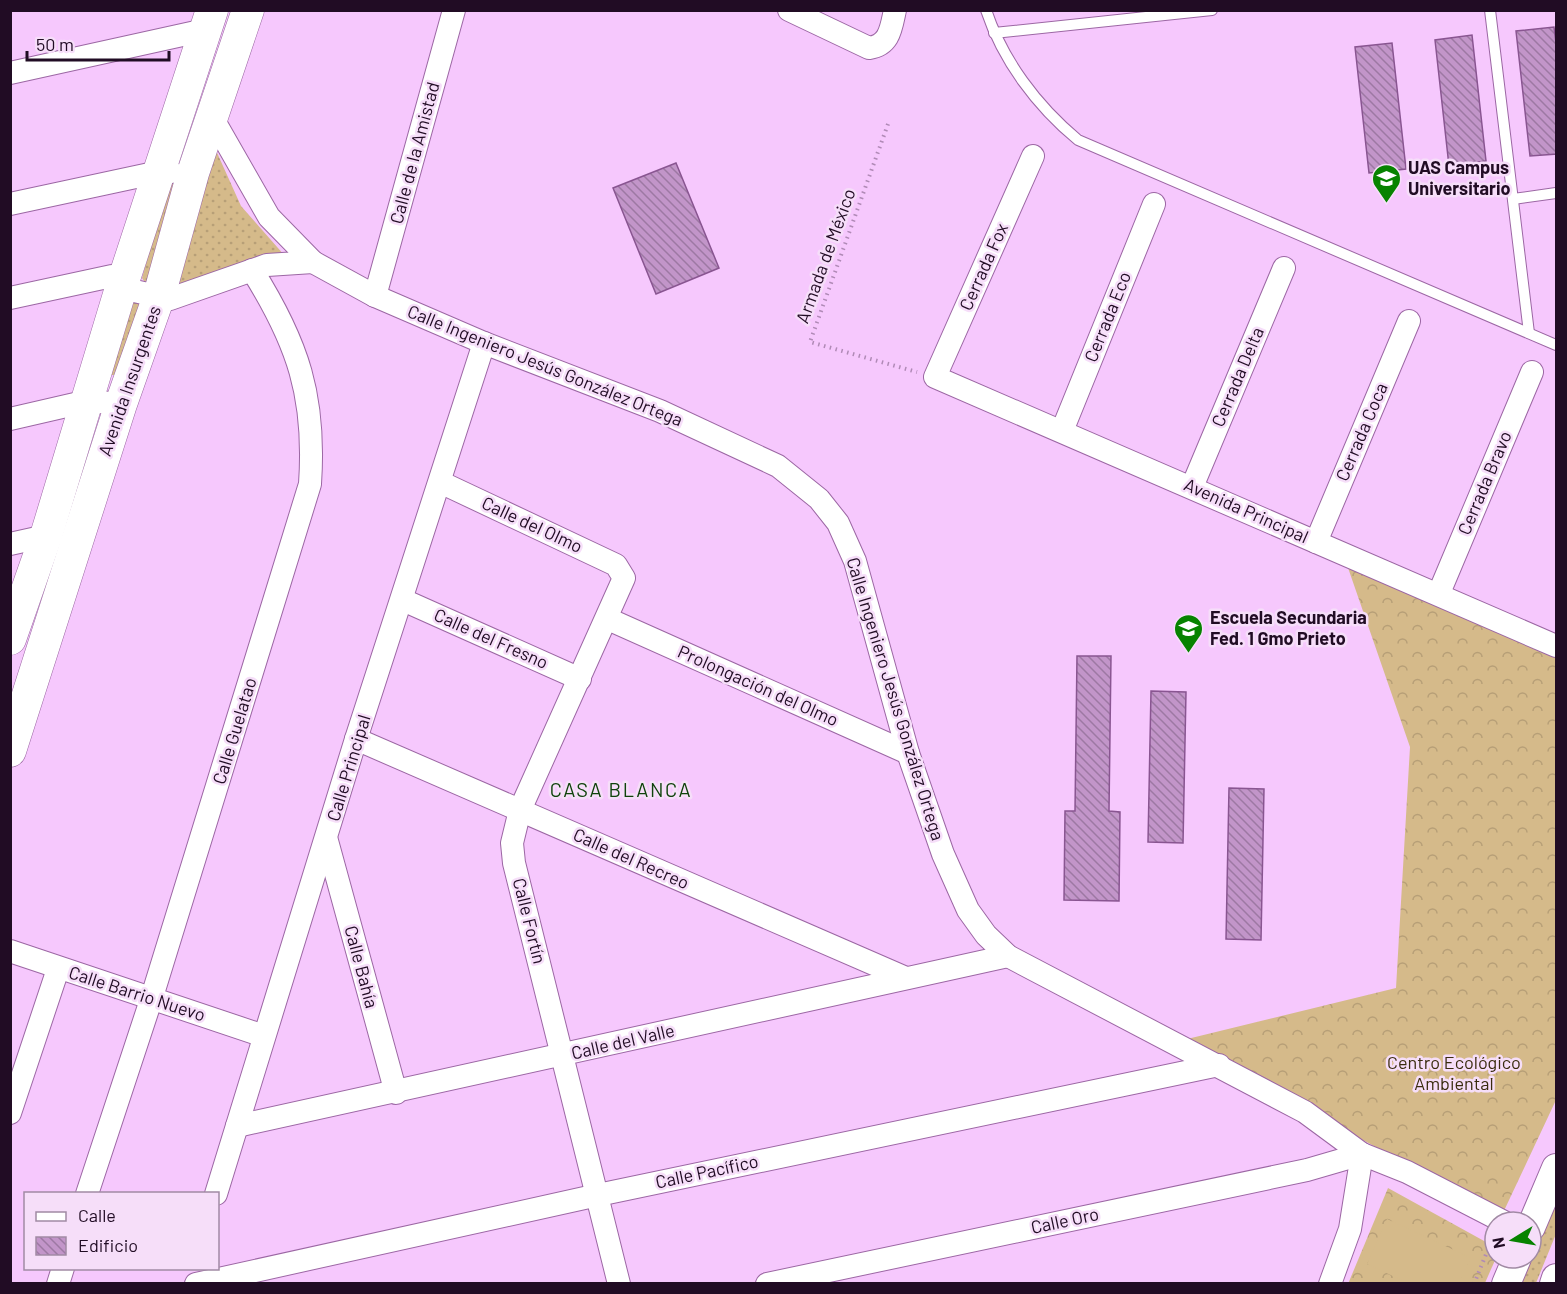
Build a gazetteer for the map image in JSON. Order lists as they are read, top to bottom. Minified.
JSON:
{"streets":{"main road":["Avenida Insurgentes"],"street":["Calle de la Amistad","Cerrada Fox","Cerrada Eco","Calle Ingeniero Jesús González Ortega","Cerrada Delta","Cerrada Coca","Cerrada Bravo","Avenida Principal","Calle del Olmo","Calle del Fresno","Prolongación del Olmo","Calle Guelatao","Calle Principal","Calle del Recreo","Calle Fortín","Calle Bahía","Calle Barrio Nuevo","Calle del Valle","Calle Pacífico","Calle Oro"],"path":["Armada de México"]},"crossings":[["Calle de la Amistad","Calle Ingeniero Jesús González Ortega"],["Armada de México","Cerrada Fox"],["Armada de México","Avenida Principal"],["Cerrada Fox","Avenida Principal"],["Cerrada Eco","Avenida Principal"],["Calle Ingeniero Jesús González Ortega","Prolongación del Olmo"],["Calle Ingeniero Jesús González Ortega","Calle Principal"],["Calle Ingeniero Jesús González Ortega","Calle del Valle"],["Calle Ingeniero Jesús González Ortega","Calle Pacífico"],["Calle Ingeniero Jesús González Ortega","Calle Oro"],["Cerrada Delta","Avenida Principal"],["Cerrada Coca","Avenida Principal"],["Cerrada Bravo","Avenida Principal"],["Calle del Olmo","Calle Principal"],["Calle del Olmo","Calle Fortín"],["Calle del Fresno","Calle Principal"],["Calle del Fresno","Calle Fortín"],["Prolongación del Olmo","Calle Fortín"],["Calle Guelatao","Calle Barrio Nuevo"],["Calle Principal","Calle del Recreo"],["Calle Principal","Calle Bahía"],["Calle Principal","Calle Barrio Nuevo"],["Calle Principal","Calle del Valle"],["Calle del Recreo","Calle Fortín"],["Calle del Recreo","Calle del Valle"],["Calle Fortín","Calle del Valle"],["Calle Fortín","Calle Pacífico"],["Calle Bahía","Calle del Valle"]],"districts":["CASA BLANCA"],"parks":["Centro Ecológico Ambiental"],"places":{"school or university":["UAS Campus Universitario","Escuela Secundaria Fed. 1 Gmo Prieto"]},"legend":["Calle","Edificio"],"scale_bar":"50 m","north":"left"}
